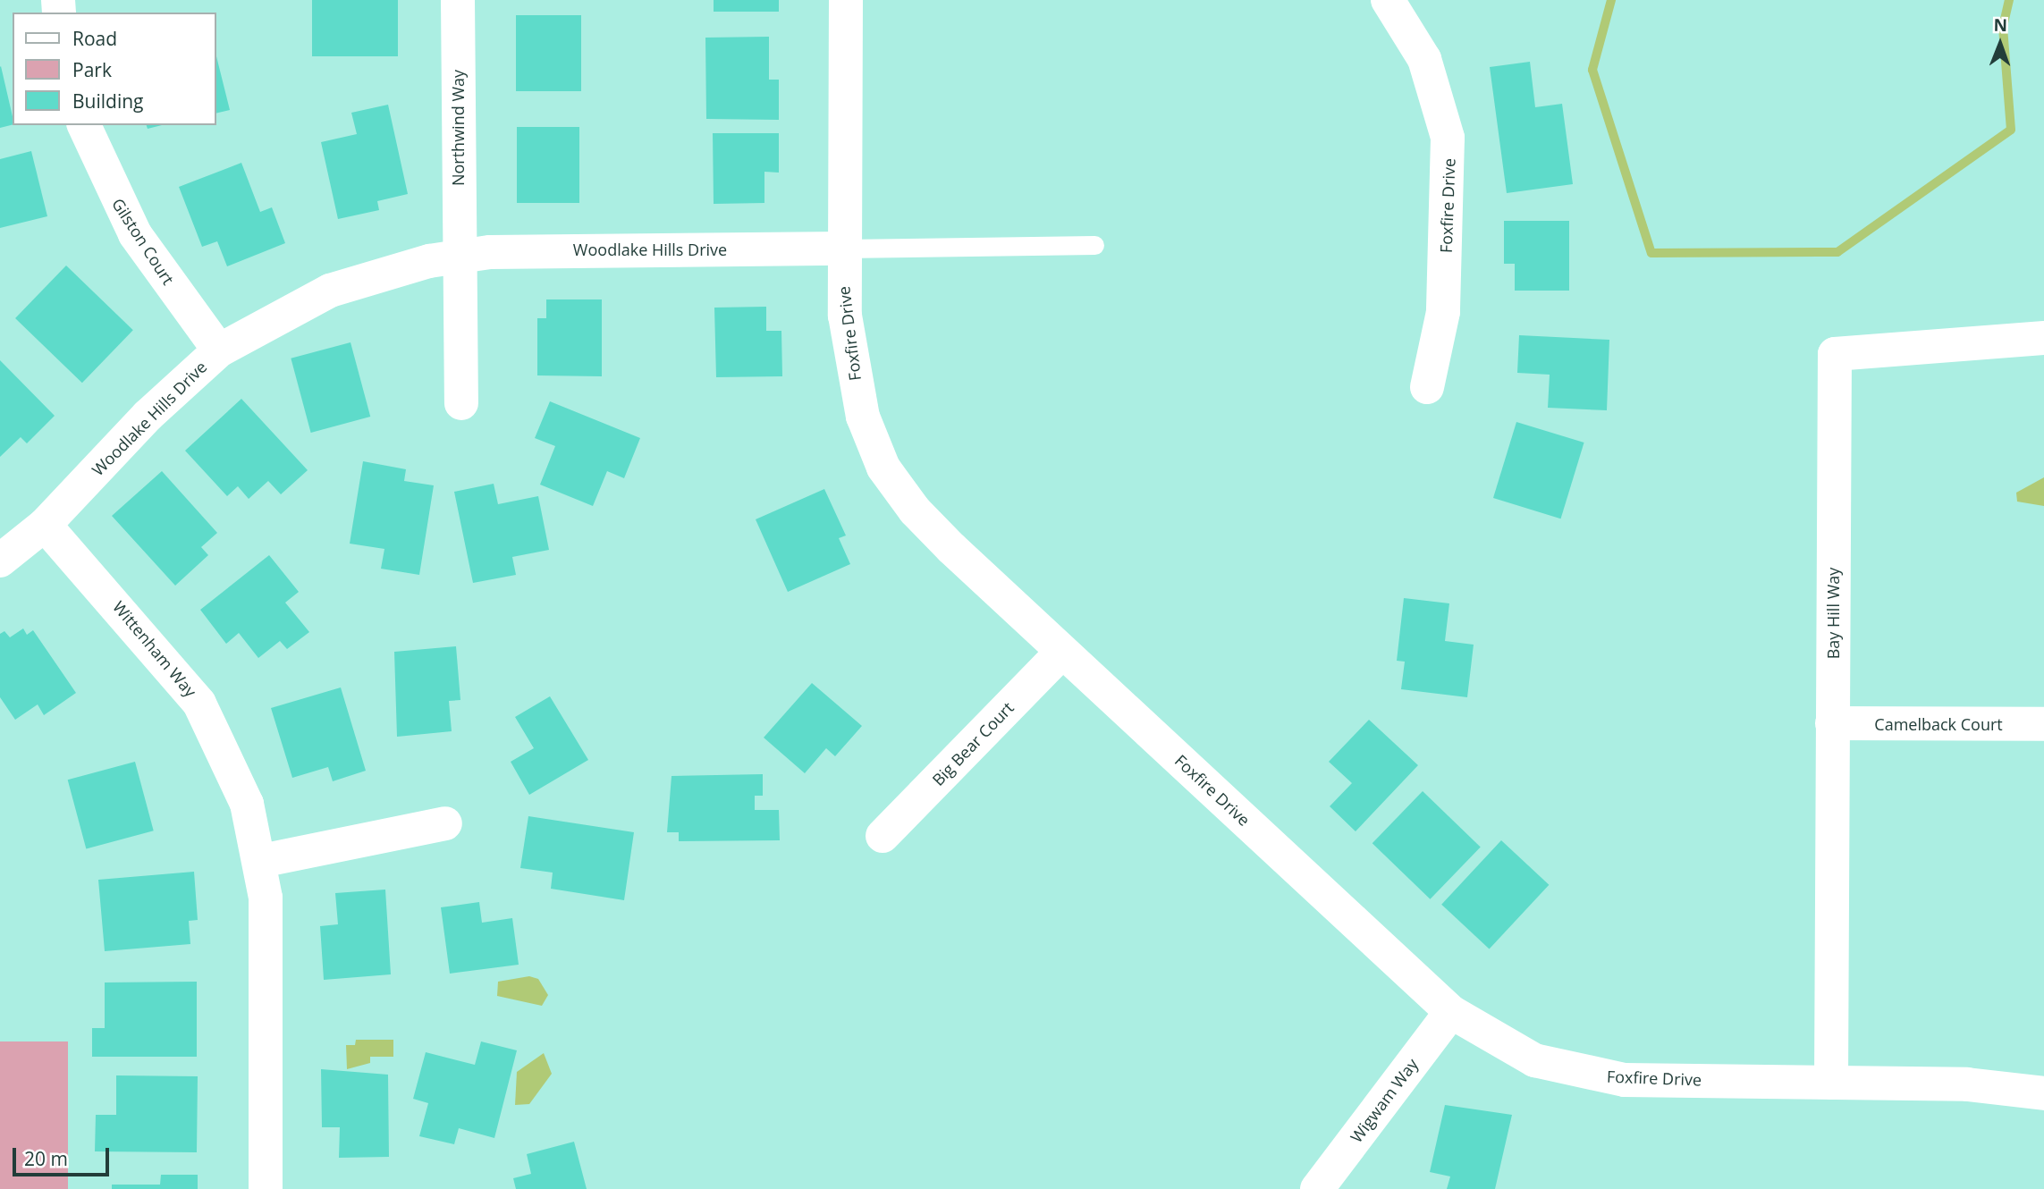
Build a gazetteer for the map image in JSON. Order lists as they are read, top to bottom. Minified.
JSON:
{"streets":{"street":["Northwind Way","Foxfire Drive","Gilston Court","Woodlake Hills Drive","Bay Hill Way","Wittenham Way","Camelback Court","Big Bear Court","Wigwam Way"]},"crossings":[["Northwind Way","Woodlake Hills Drive"],["Foxfire Drive","Woodlake Hills Drive"],["Foxfire Drive","Bay Hill Way"],["Foxfire Drive","Big Bear Court"],["Foxfire Drive","Wigwam Way"],["Gilston Court","Woodlake Hills Drive"],["Woodlake Hills Drive","Wittenham Way"],["Bay Hill Way","Camelback Court"]],"legend":["Road","Park","Building"],"scale_bar":"20 m","north":"top"}
